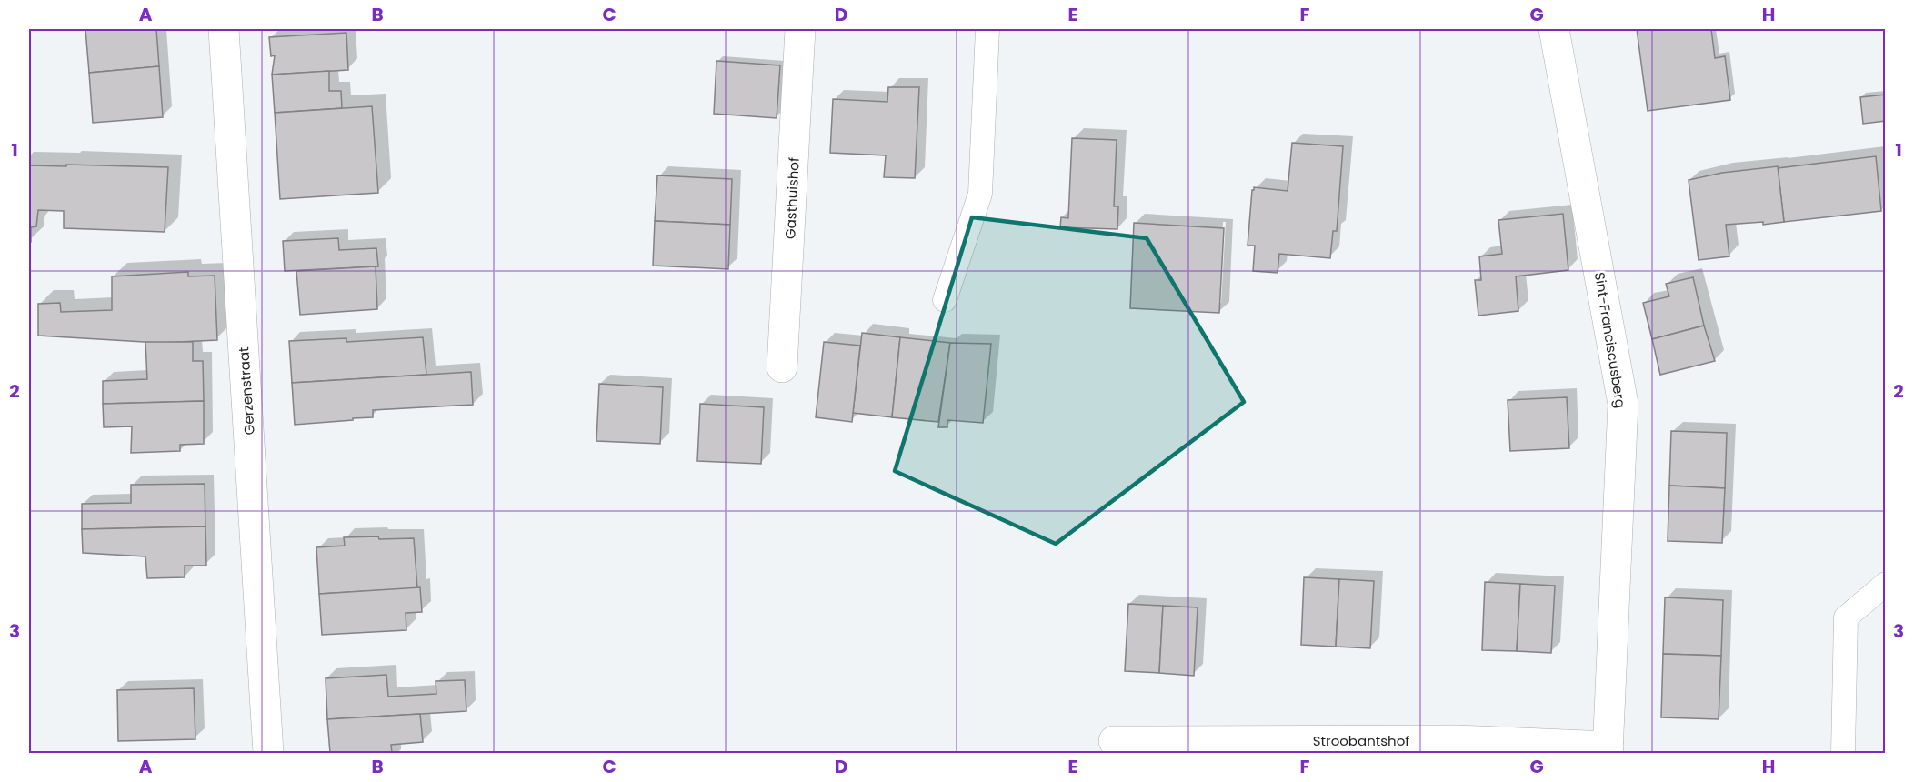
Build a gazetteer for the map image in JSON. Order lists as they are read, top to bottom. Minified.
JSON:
{"streets":{"street":["Gasthuishof","Sint-Franciscusberg","Gerzenstraat","Stroobantshof"]},"crossings":[["Sint-Franciscusberg","Stroobantshof"]],"grid":{"columns":["A","B","C","D","E","F","G","H"],"rows":["1","2","3"]}}
